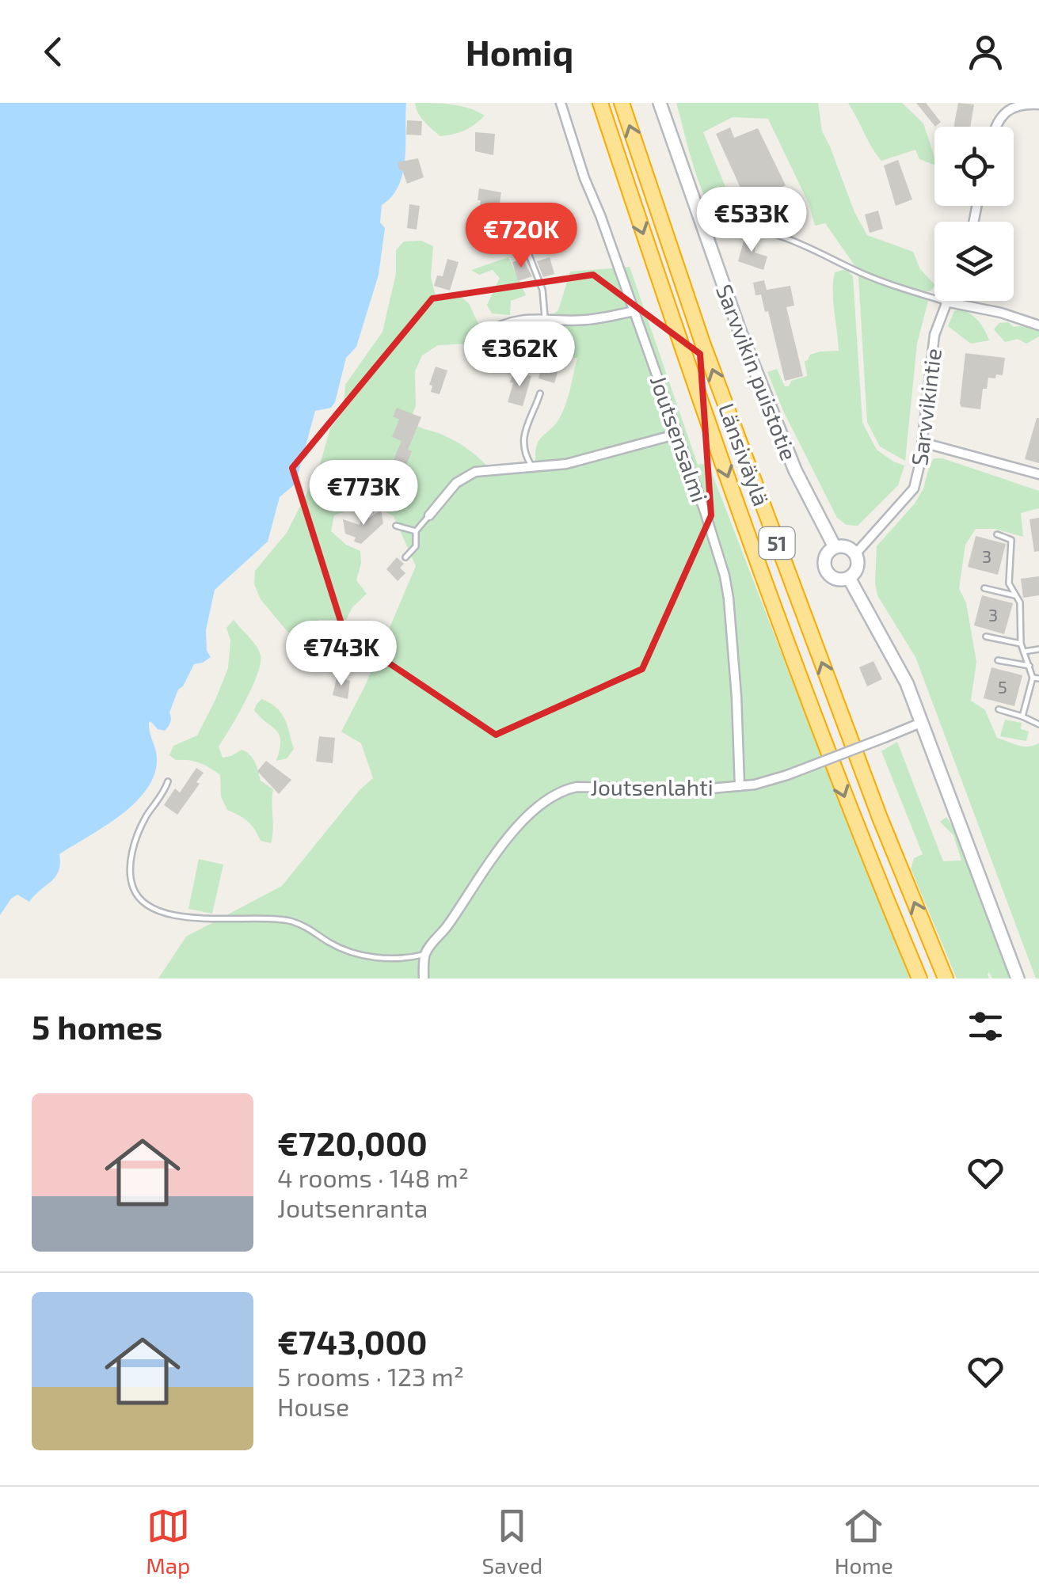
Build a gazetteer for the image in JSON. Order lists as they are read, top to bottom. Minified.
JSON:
{"streets":{"highway":["Länsiväylä","51"],"main road":["Sarvvikin puistotie"],"street":["Sarvvikintie","Joutsensalmi","Joutsenlahti"]},"crossings":[["Sarvvikin puistotie","Sarvvikintie"],["Joutsensalmi","Joutsenlahti"]],"house_numbers":["3","3","5"],"page":{"header":"Homiq","price":["€533K","€720K","€362K","€773K","€743K"],"heading":"5 homes","list":[{"name":"€720,000","note":"4 rooms · 148 m² · Joutsenranta"},{"name":"€743,000","note":"5 rooms · 123 m² · House"}],"tabs":["Map","Saved","Home"]}}
